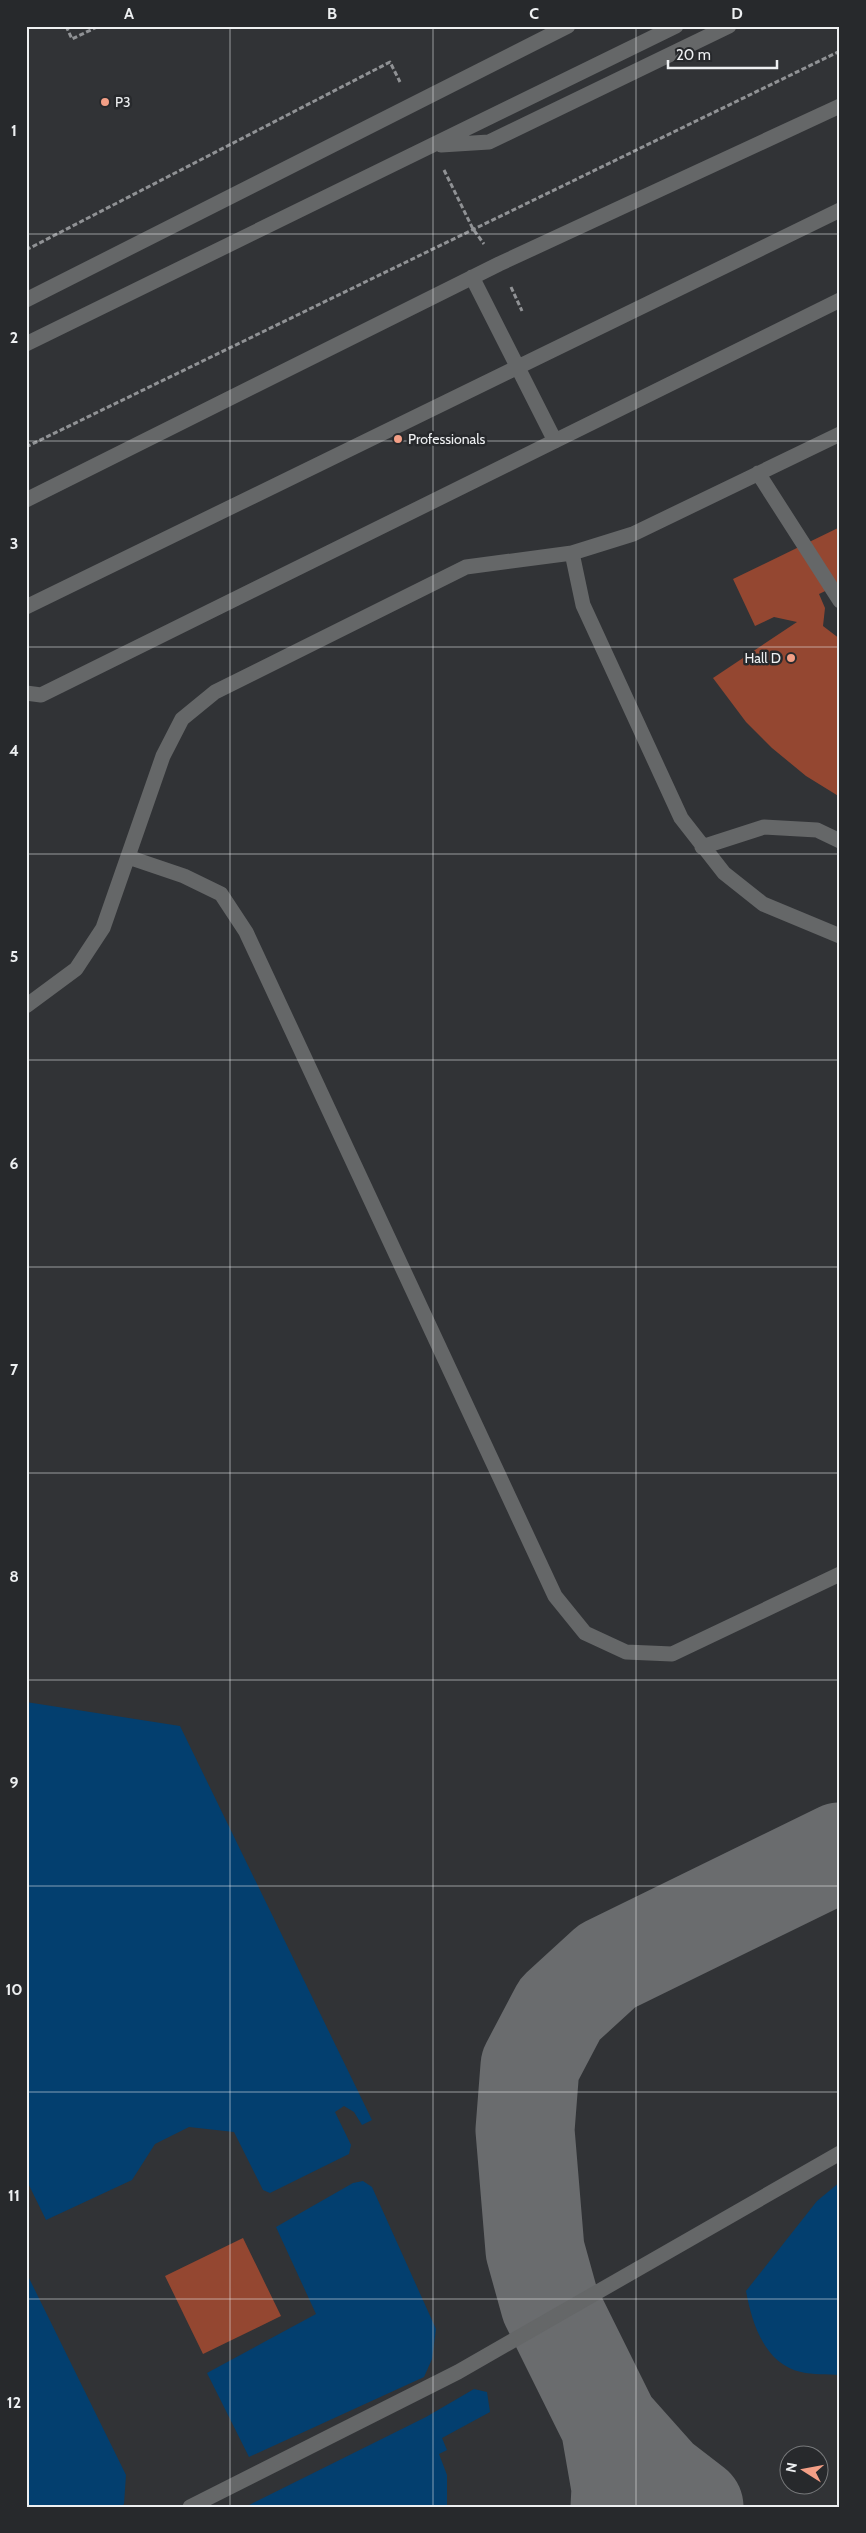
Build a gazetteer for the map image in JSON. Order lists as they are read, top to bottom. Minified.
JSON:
{"places":["P3","Professionals","Hall D"],"scale_bar":"20 m","north":"left","grid":{"columns":["A","B","C","D"],"rows":["1","2","3","4","5","6","7","8","9","10","11","12"]}}
